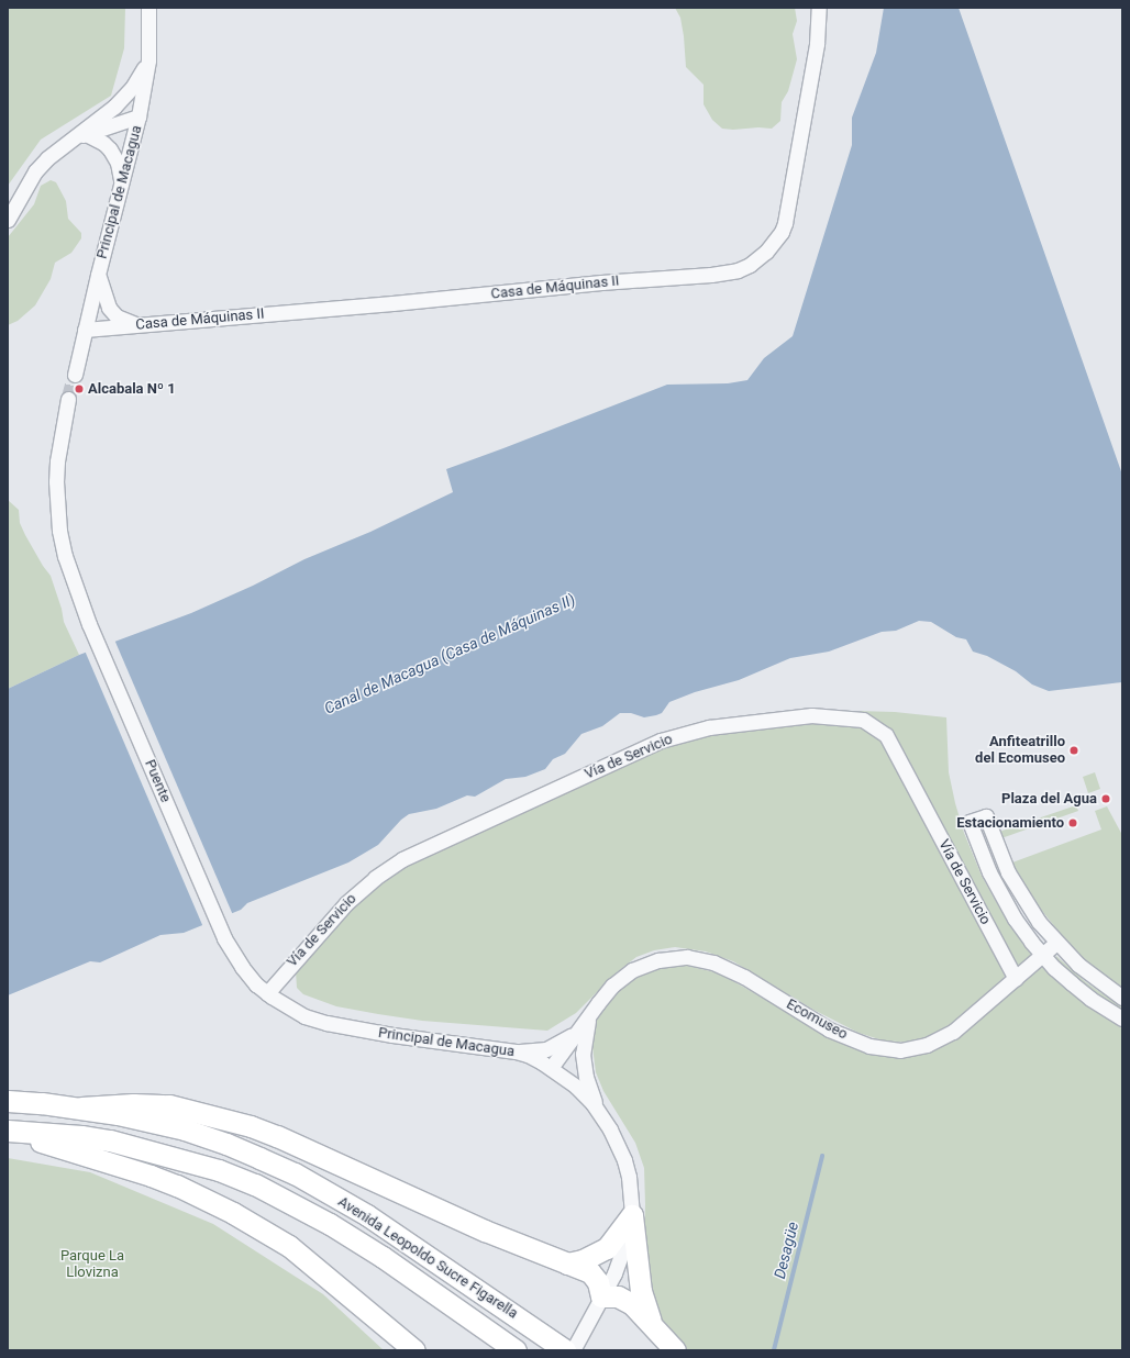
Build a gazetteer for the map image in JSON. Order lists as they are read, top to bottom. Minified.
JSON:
{"streets":{"main road":["Avenida Leopoldo Sucre Figarella"],"street":["Principal de Macagua","Casa de Máquinas II","Vía de Servicio","Puente","Ecomuseo"]},"crossings":[["Principal de Macagua","Casa de Máquinas II"],["Principal de Macagua","Vía de Servicio"],["Principal de Macagua","Puente"],["Principal de Macagua","Ecomuseo"],["Vía de Servicio","Ecomuseo"]],"water":["Canal de Macagua (Casa de Máquinas II)","Desagüe"],"parks":["Parque La Llovizna"],"places":["Alcabala Nº 1","Anfiteatrillo del Ecomuseo","Plaza del Agua","Estacionamiento"]}
